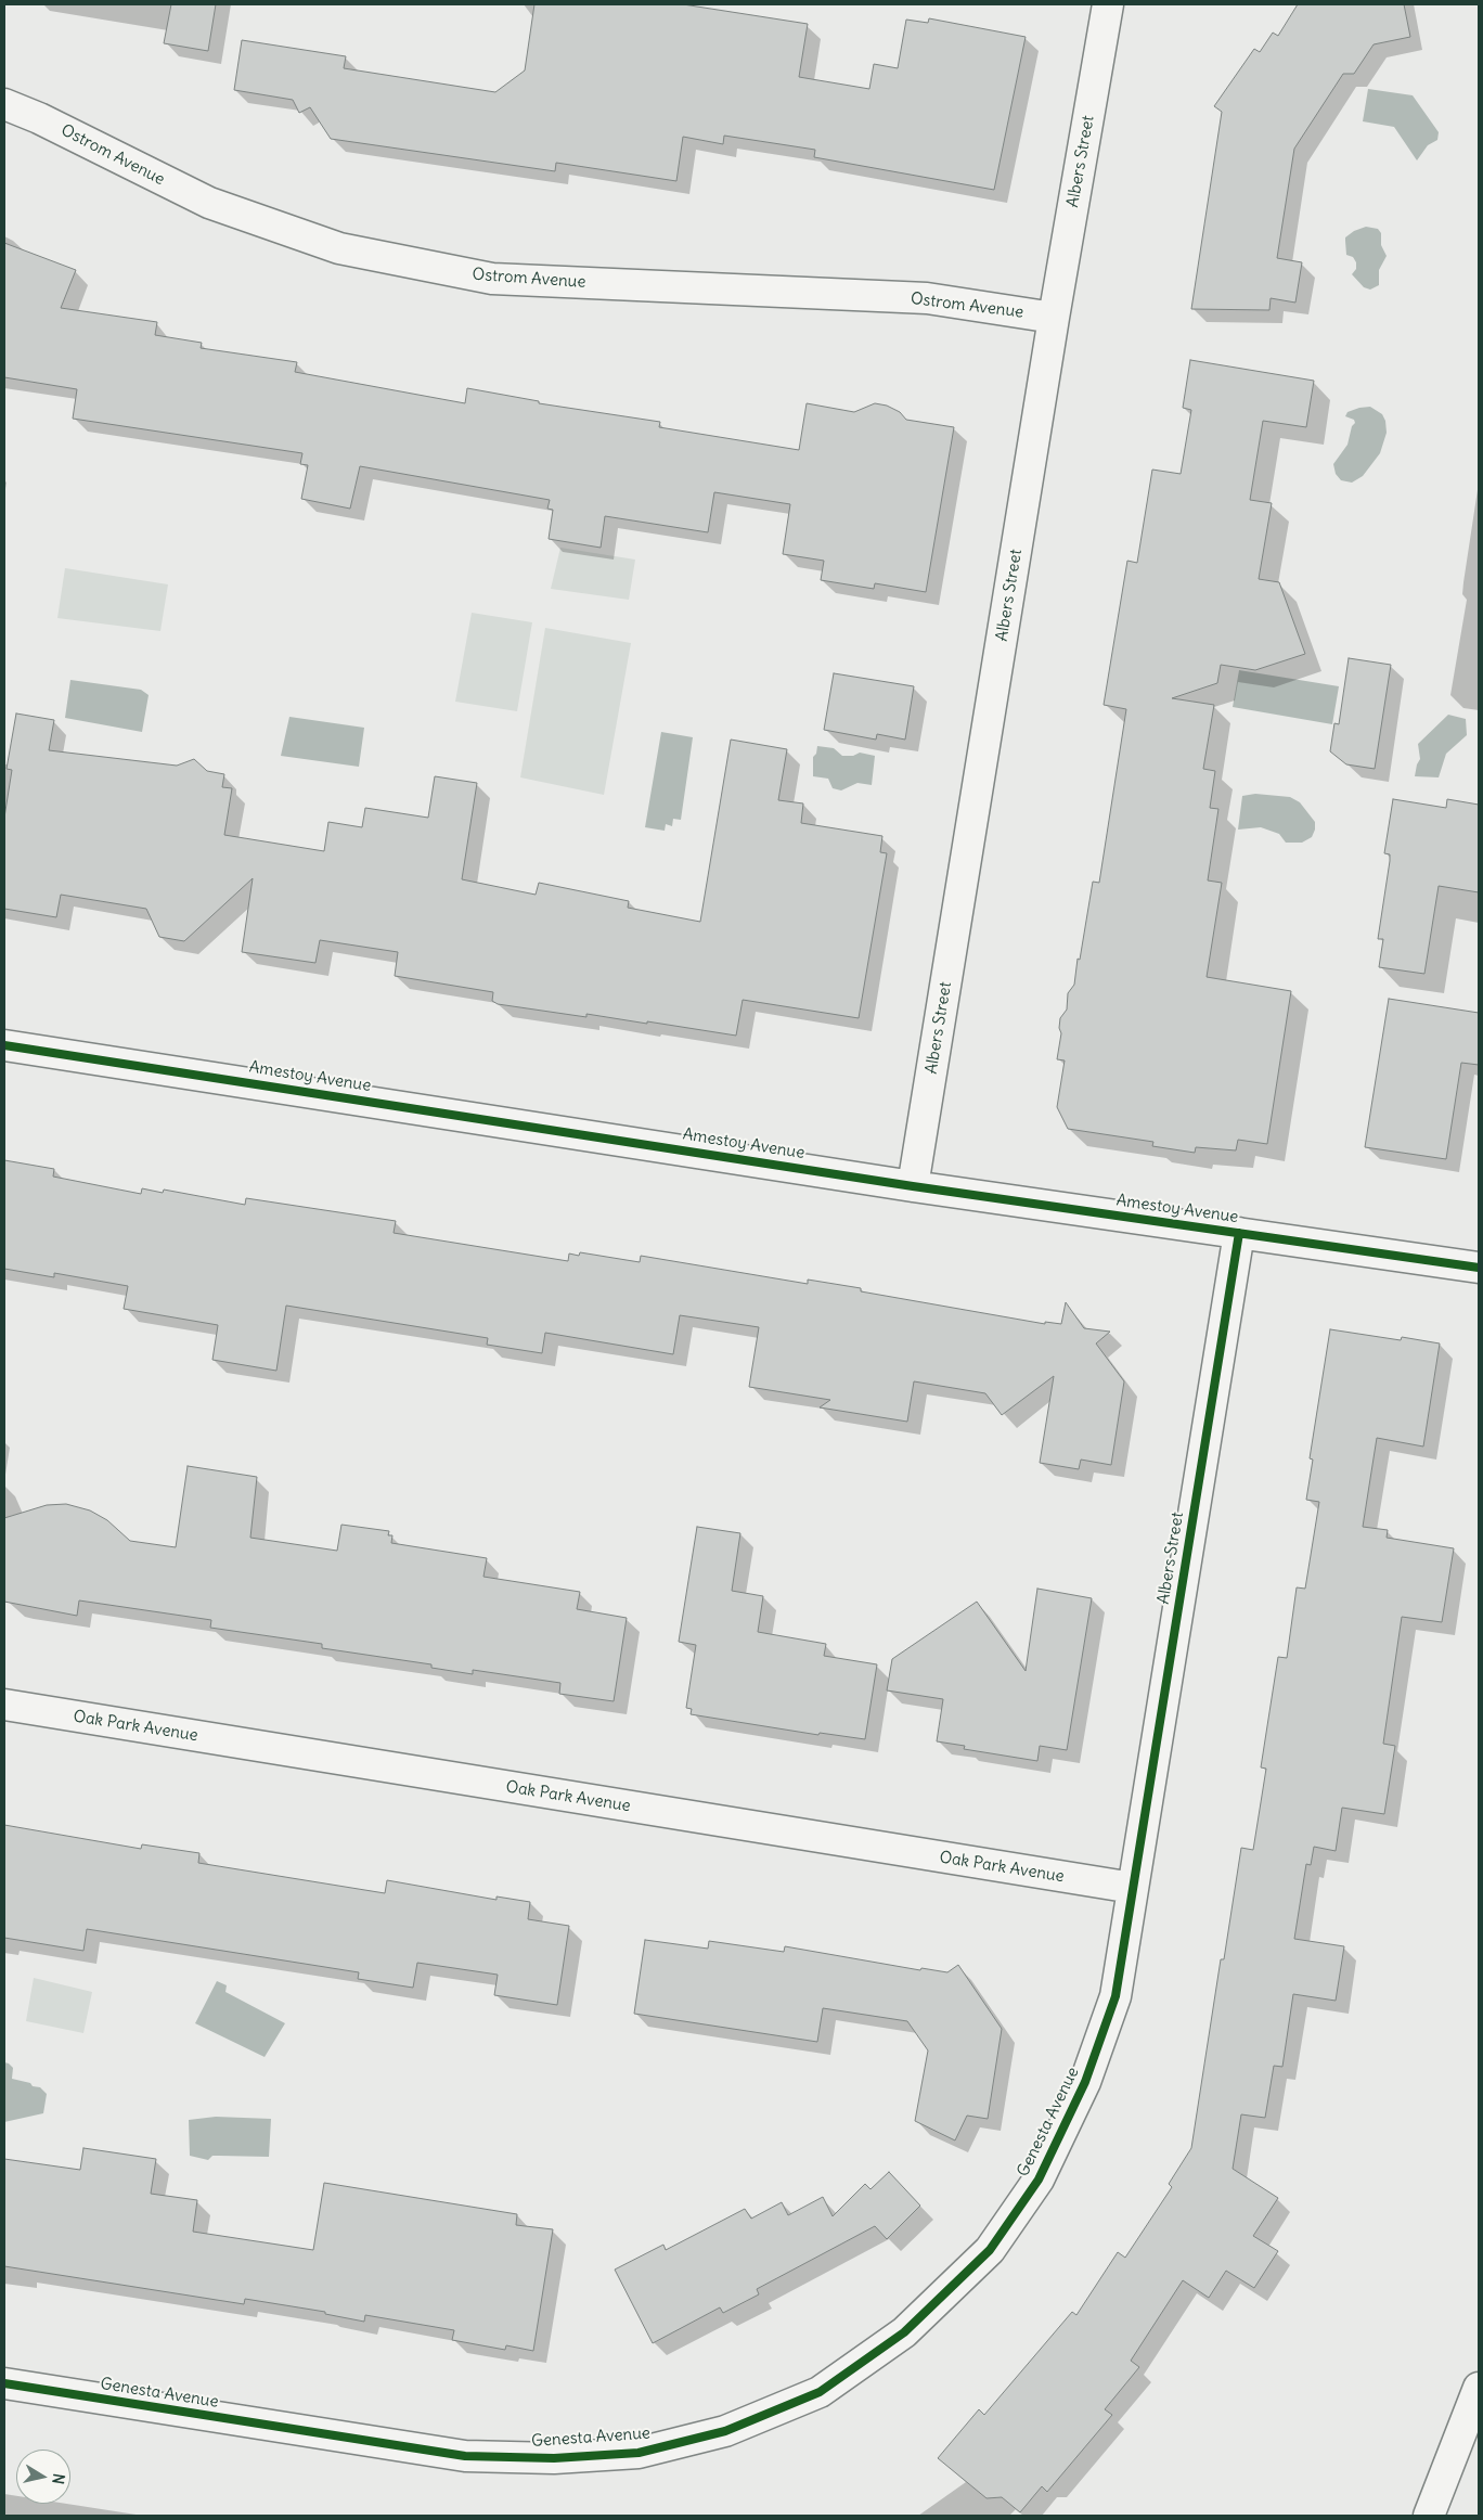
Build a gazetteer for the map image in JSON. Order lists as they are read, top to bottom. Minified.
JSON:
{"streets":{"main road":["Ostrom Avenue","Albers Street","Amestoy Avenue","Oak Park Avenue","Genesta Avenue"]},"crossings":[["Ostrom Avenue","Albers Street"],["Albers Street","Amestoy Avenue"],["Albers Street","Oak Park Avenue"],["Albers Street","Genesta Avenue"],["Oak Park Avenue","Genesta Avenue"]],"north":"right"}
